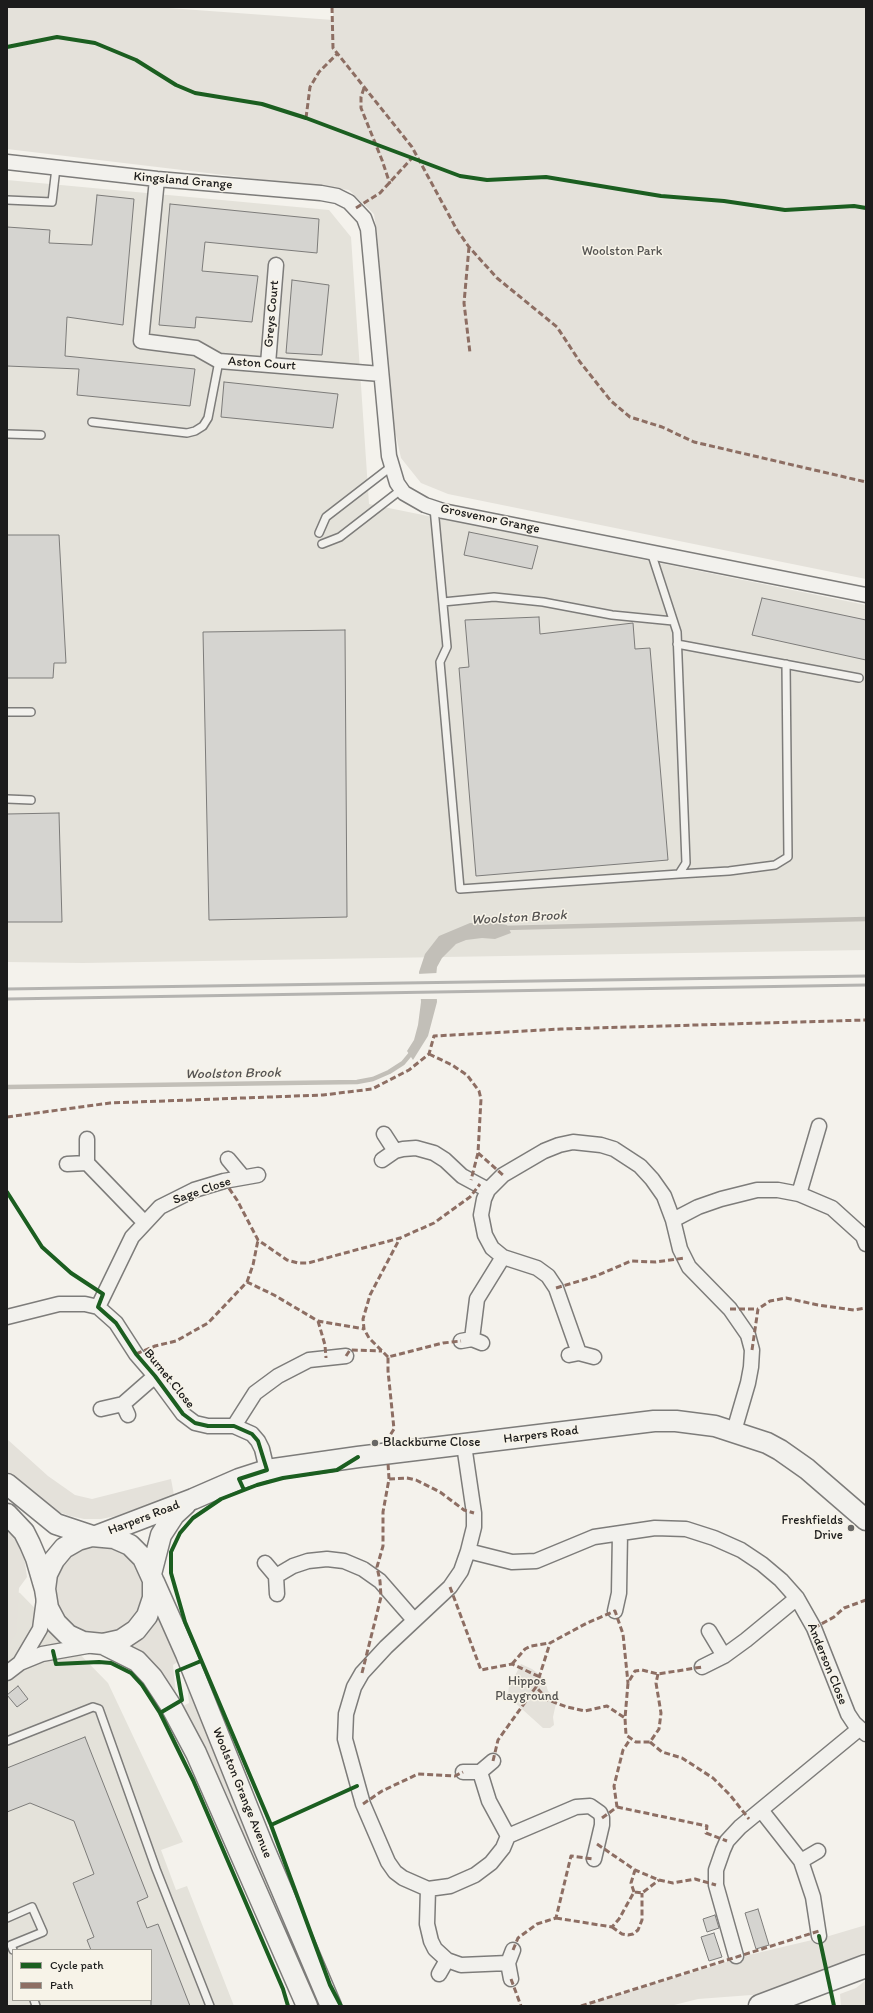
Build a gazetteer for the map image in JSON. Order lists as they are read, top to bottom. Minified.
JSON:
{"streets":{"main road":["Harpers Road","Woolston Grange Avenue"],"street":["Kingsland Grange","Greys Court","Aston Court","Grosvenor Grange","Sage Close","Burnet Close","Anderson Close"]},"crossings":[["Kingsland Grange","Aston Court"],["Kingsland Grange","Grosvenor Grange"],["Greys Court","Aston Court"],["Aston Court","Grosvenor Grange"],["Sage Close","Burnet Close"],["Burnet Close","Harpers Road"],["Harpers Road","Woolston Grange Avenue"]],"water":["Woolston Brook"],"parks":["Woolston Park","Hippos Playground"],"places":["Blackburne Close","Freshfields Drive"],"legend":["Cycle path","Path"]}
